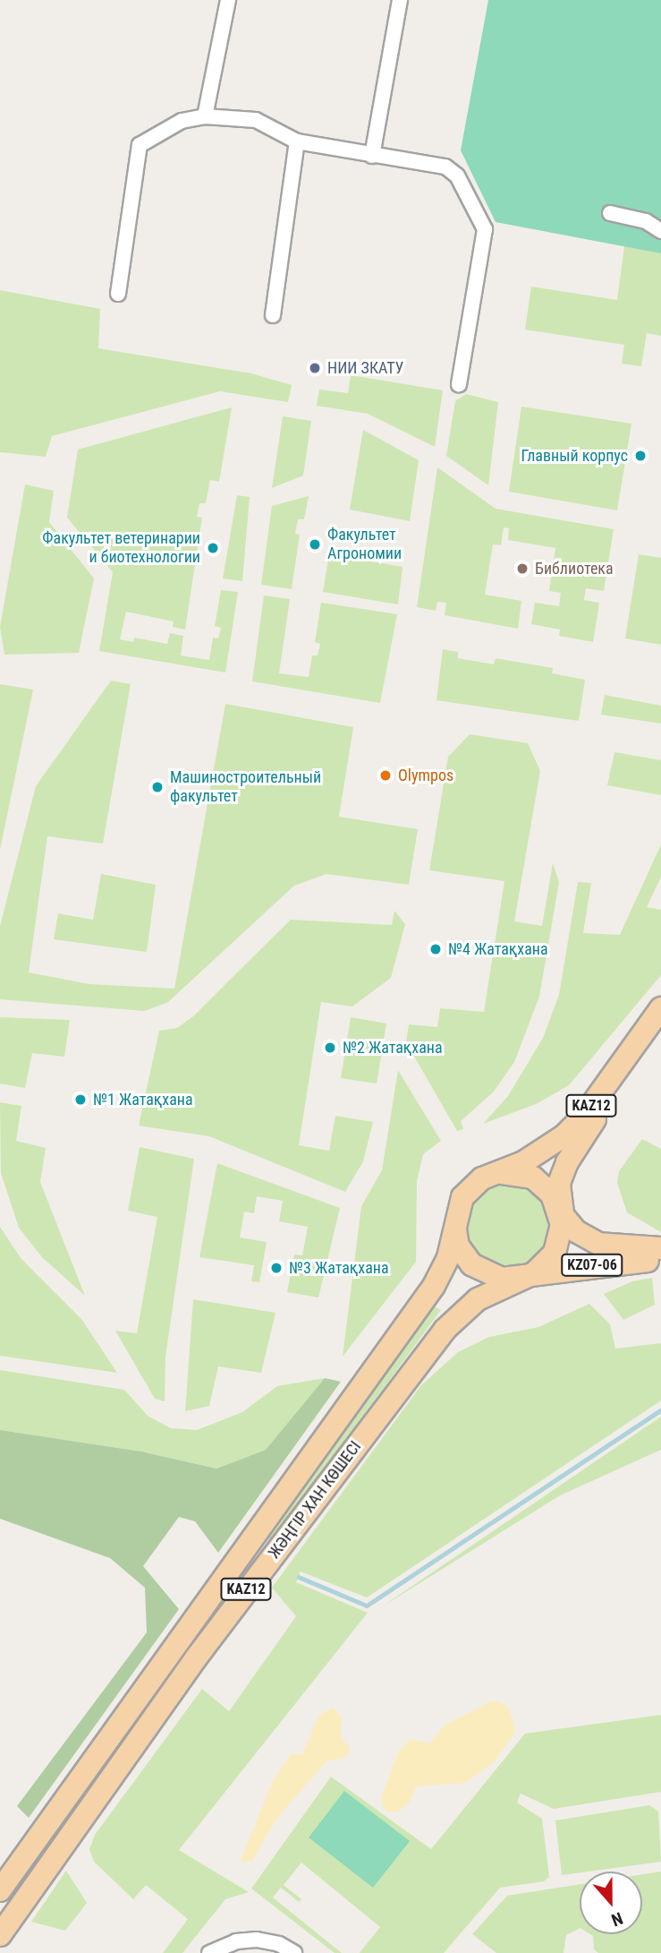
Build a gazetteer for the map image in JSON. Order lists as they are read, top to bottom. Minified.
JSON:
{"streets":{"main road":["KAZ12","KZ07-06","ЖӘҢГІР ХАН КӨШЕСІ"]},"crossings":[["KZ07-06","ЖӘҢГІР ХАН КӨШЕСІ"]],"places":["НИИ ЗКАТУ","Главный корпус","Факультет Агрономии","Факультет ветеринарии и биотехнологии","Библиотека","Olympos","Машиностроительный факультет","№4 Жатақхана","№2 Жатақхана","№1 Жатақхана","№3 Жатақхана"],"north":"bottom"}
